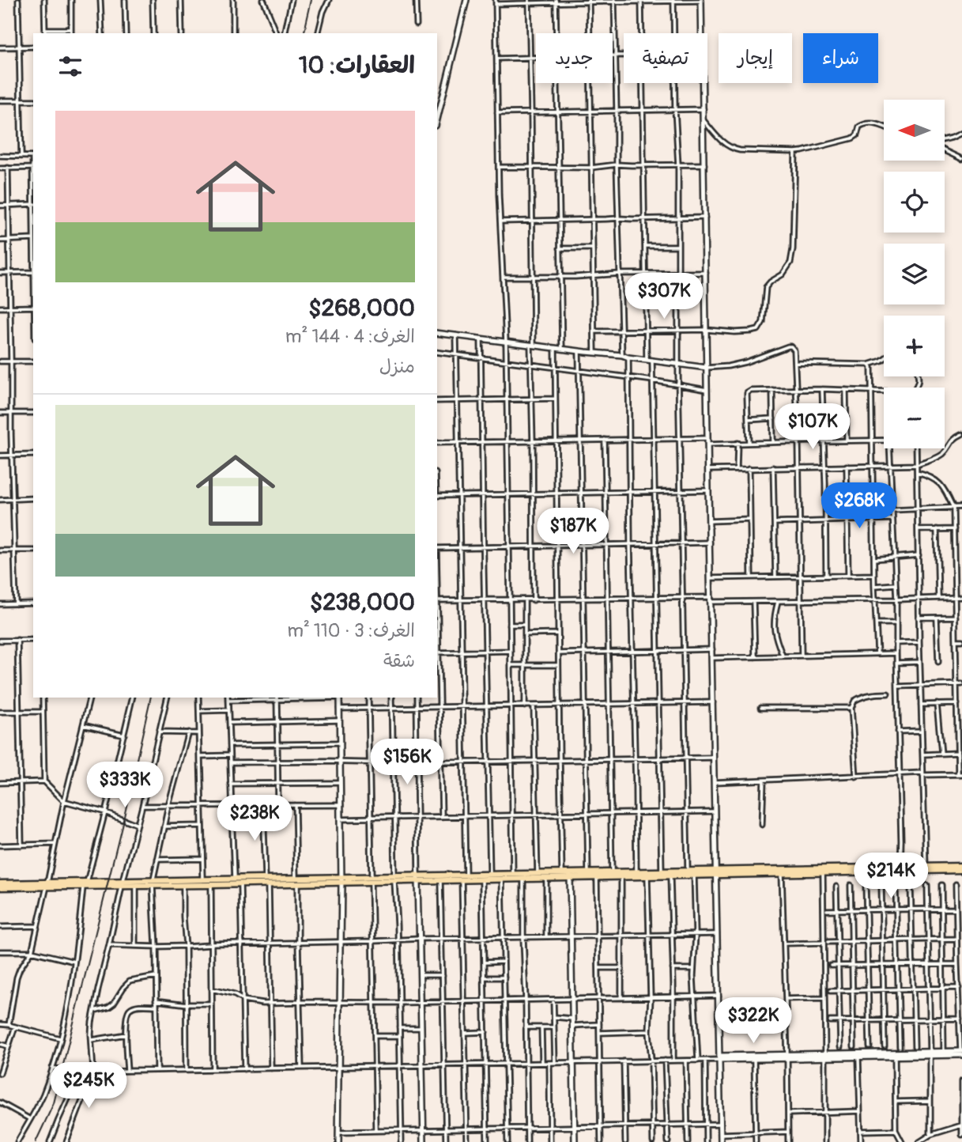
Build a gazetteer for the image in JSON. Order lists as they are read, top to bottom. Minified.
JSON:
{"north":"left","page":{"chip":["شراء","إيجار","تصفية","جديد"],"heading":"العقارات: 10","map_buttons":["+","−"],"list":[{"name":"$268,000","note":"الغرف: 4 · 144 m² · منزل"},{"name":"$238,000","note":"الغرف: 3 · 110 m² · شقة"}],"price":["$307K","$107K","$268K","$187K","$156K","$333K","$238K","$214K","$322K","$245K"]}}
